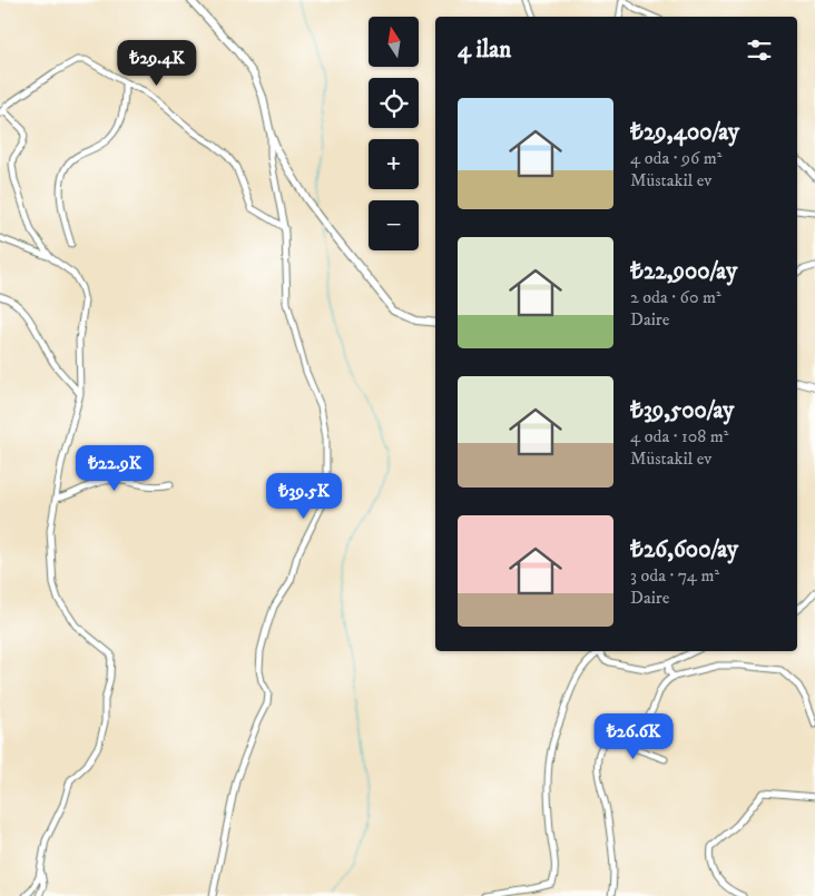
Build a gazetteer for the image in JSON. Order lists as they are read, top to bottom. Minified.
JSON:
{"north":"top","page":{"map_buttons":["+","−"],"heading":"4 ilan","price":["₺29.4K","₺22.9K","₺39.5K","₺26.6K"],"list":[{"name":"₺29,400/ay","note":"4 oda · 96 m² · Müstakil ev"},{"name":"₺22,900/ay","note":"2 oda · 60 m² · Daire"},{"name":"₺39,500/ay","note":"4 oda · 108 m² · Müstakil ev"},{"name":"₺26,600/ay","note":"3 oda · 74 m² · Daire"}]}}
